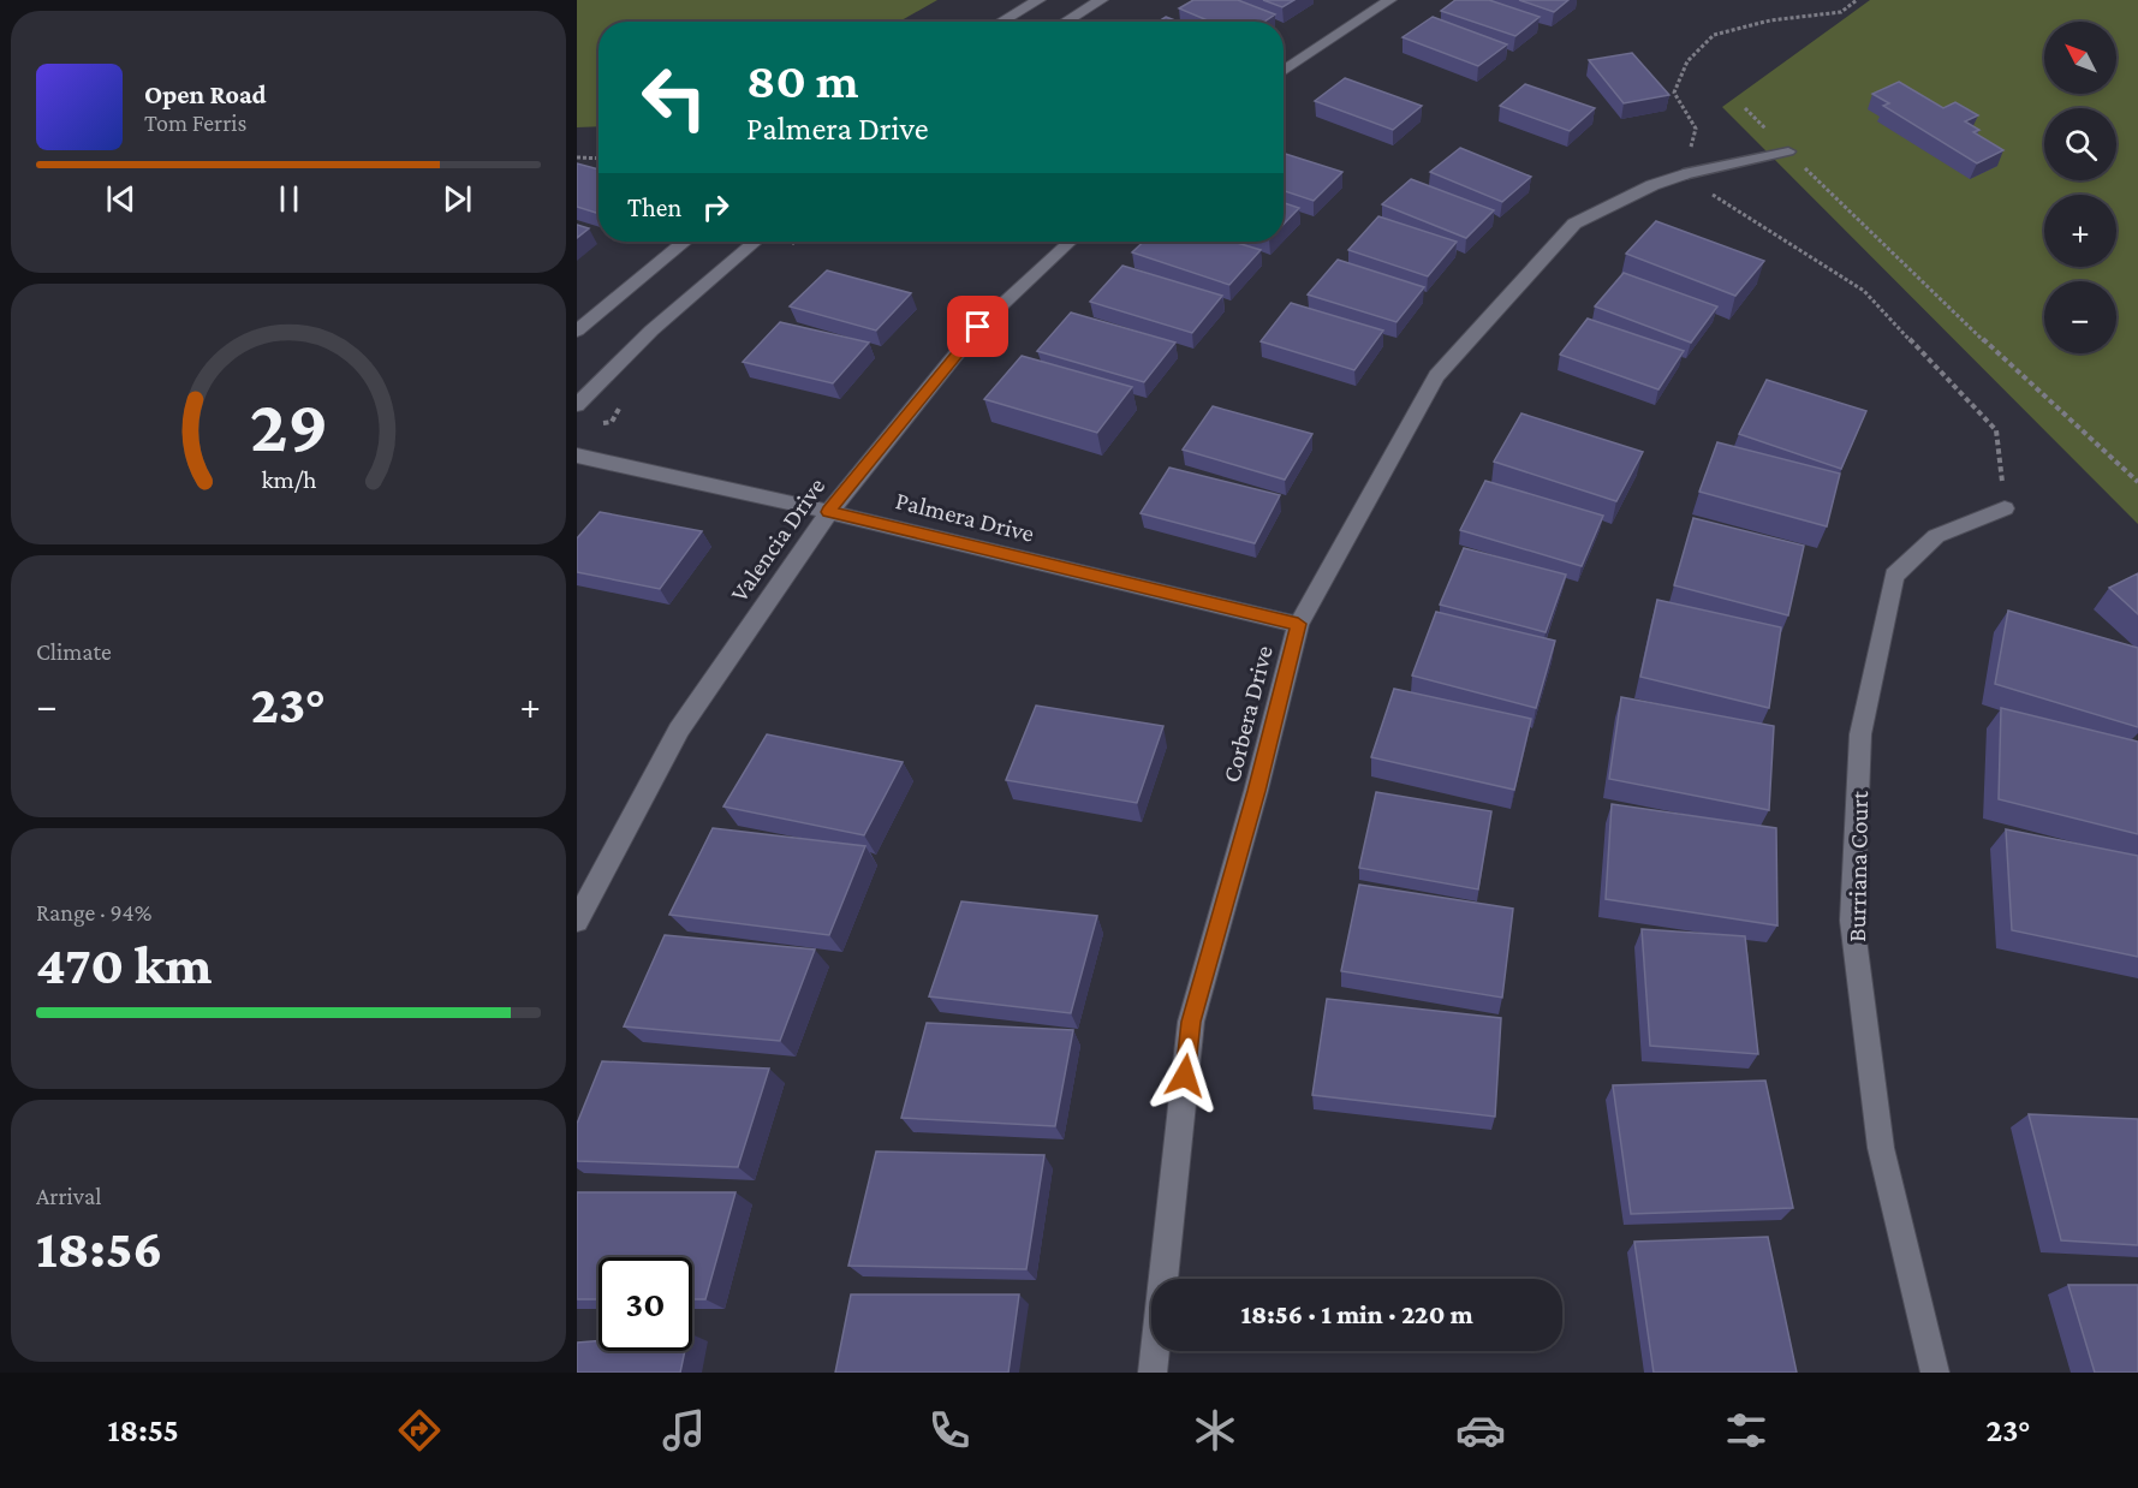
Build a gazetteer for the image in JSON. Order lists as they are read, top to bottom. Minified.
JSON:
{"streets":{"street":["Palmera Drive","Valencia Drive","Corbera Drive","Burriana Court"]},"crossings":[["Palmera Drive","Valencia Drive"],["Palmera Drive","Corbera Drive"]],"north":"top left","page":{"map_buttons":["+","−"],"turn":["80 m","Palmera Drive"],"song":["Open Road","Tom Ferris"],"then":"Then","tile":["Climate",["Range · 94%","470 km"],["Arrival","18:56"]],"heat":["−","23°","+"],"limit":"30","trip":"18:56 · 1 min · 220 m","tabs":["18:55","23°"],"gauge":["29","km/h"]}}
